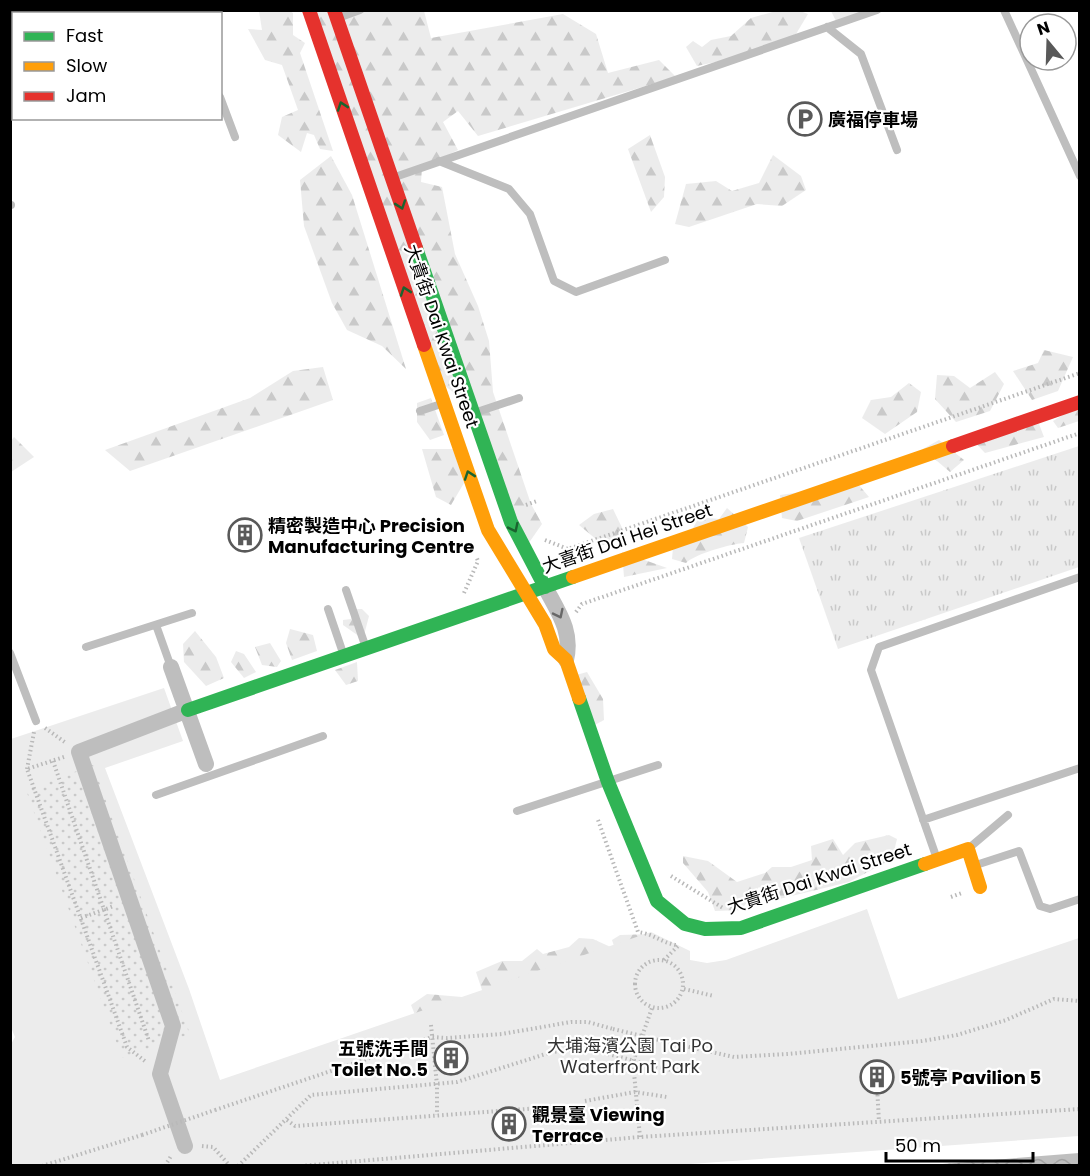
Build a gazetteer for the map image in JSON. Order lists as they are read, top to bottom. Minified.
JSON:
{"streets":{"street":["大貴街 Dai Kwai Street","大喜街 Dai Hei Street"]},"crossings":[["大貴街 Dai Kwai Street","大喜街 Dai Hei Street"]],"parks":["大埔海濱公園 Tai Po Waterfront Park"],"places":{"parking":["廣福停車場"],"building":["精密製造中心 Precision Manufacturing Centre","五號洗手間 Toilet No.5","5號亭 Pavilion 5","觀景臺 Viewing Terrace"]},"legend":["Fast","Slow","Jam"],"scale_bar":"50 m","north":"top"}
